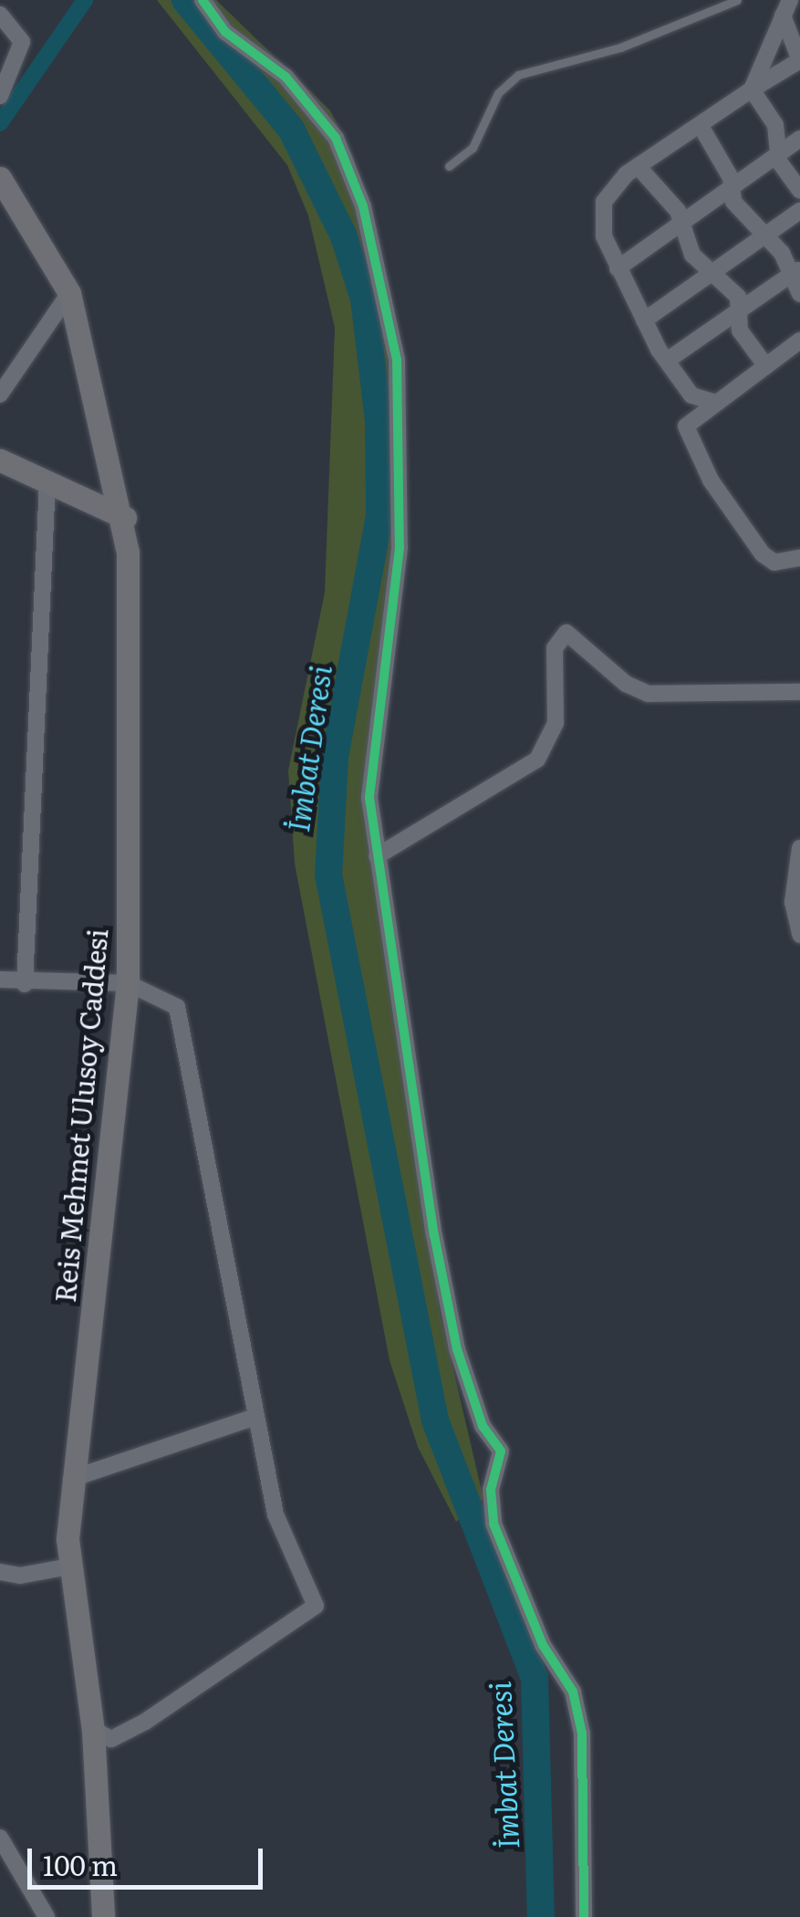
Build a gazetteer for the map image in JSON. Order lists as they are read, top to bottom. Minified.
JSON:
{"streets":{"street":["Reis Mehmet Ulusoy Caddesi"]},"water":["İmbat Deresi"],"scale_bar":"100 m"}
